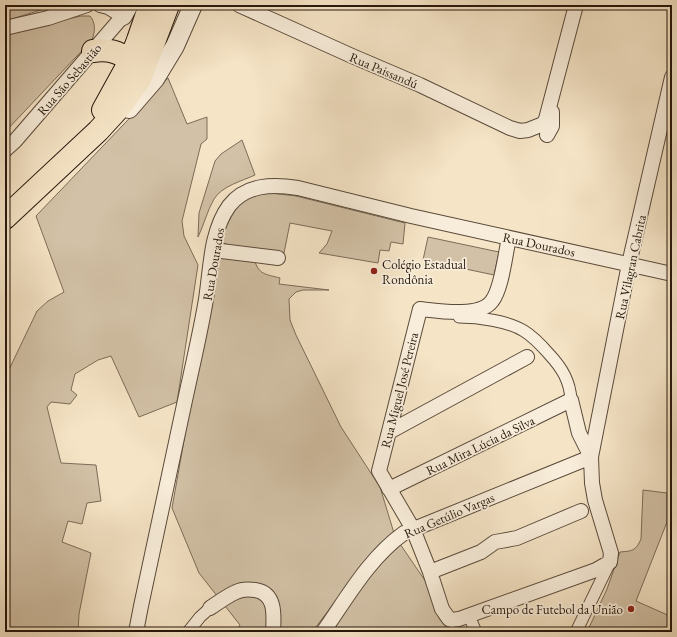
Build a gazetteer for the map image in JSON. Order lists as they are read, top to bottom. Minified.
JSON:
{"streets":{"street":["Rua Paissandú","Rua São Sebastião","Rua Dourados","Rua Vilagran Cabrita","Rua Miguel José Pereira","Rua Mira Lúcia da Silva","Rua Getúlio Vargas"]},"crossings":[["Rua Dourados","Rua Vilagran Cabrita"],["Rua Vilagran Cabrita","Rua Getúlio Vargas"],["Rua Miguel José Pereira","Rua Mira Lúcia da Silva"]],"places":["Colégio Estadual Rondônia","Campo de Futebol da União"]}
